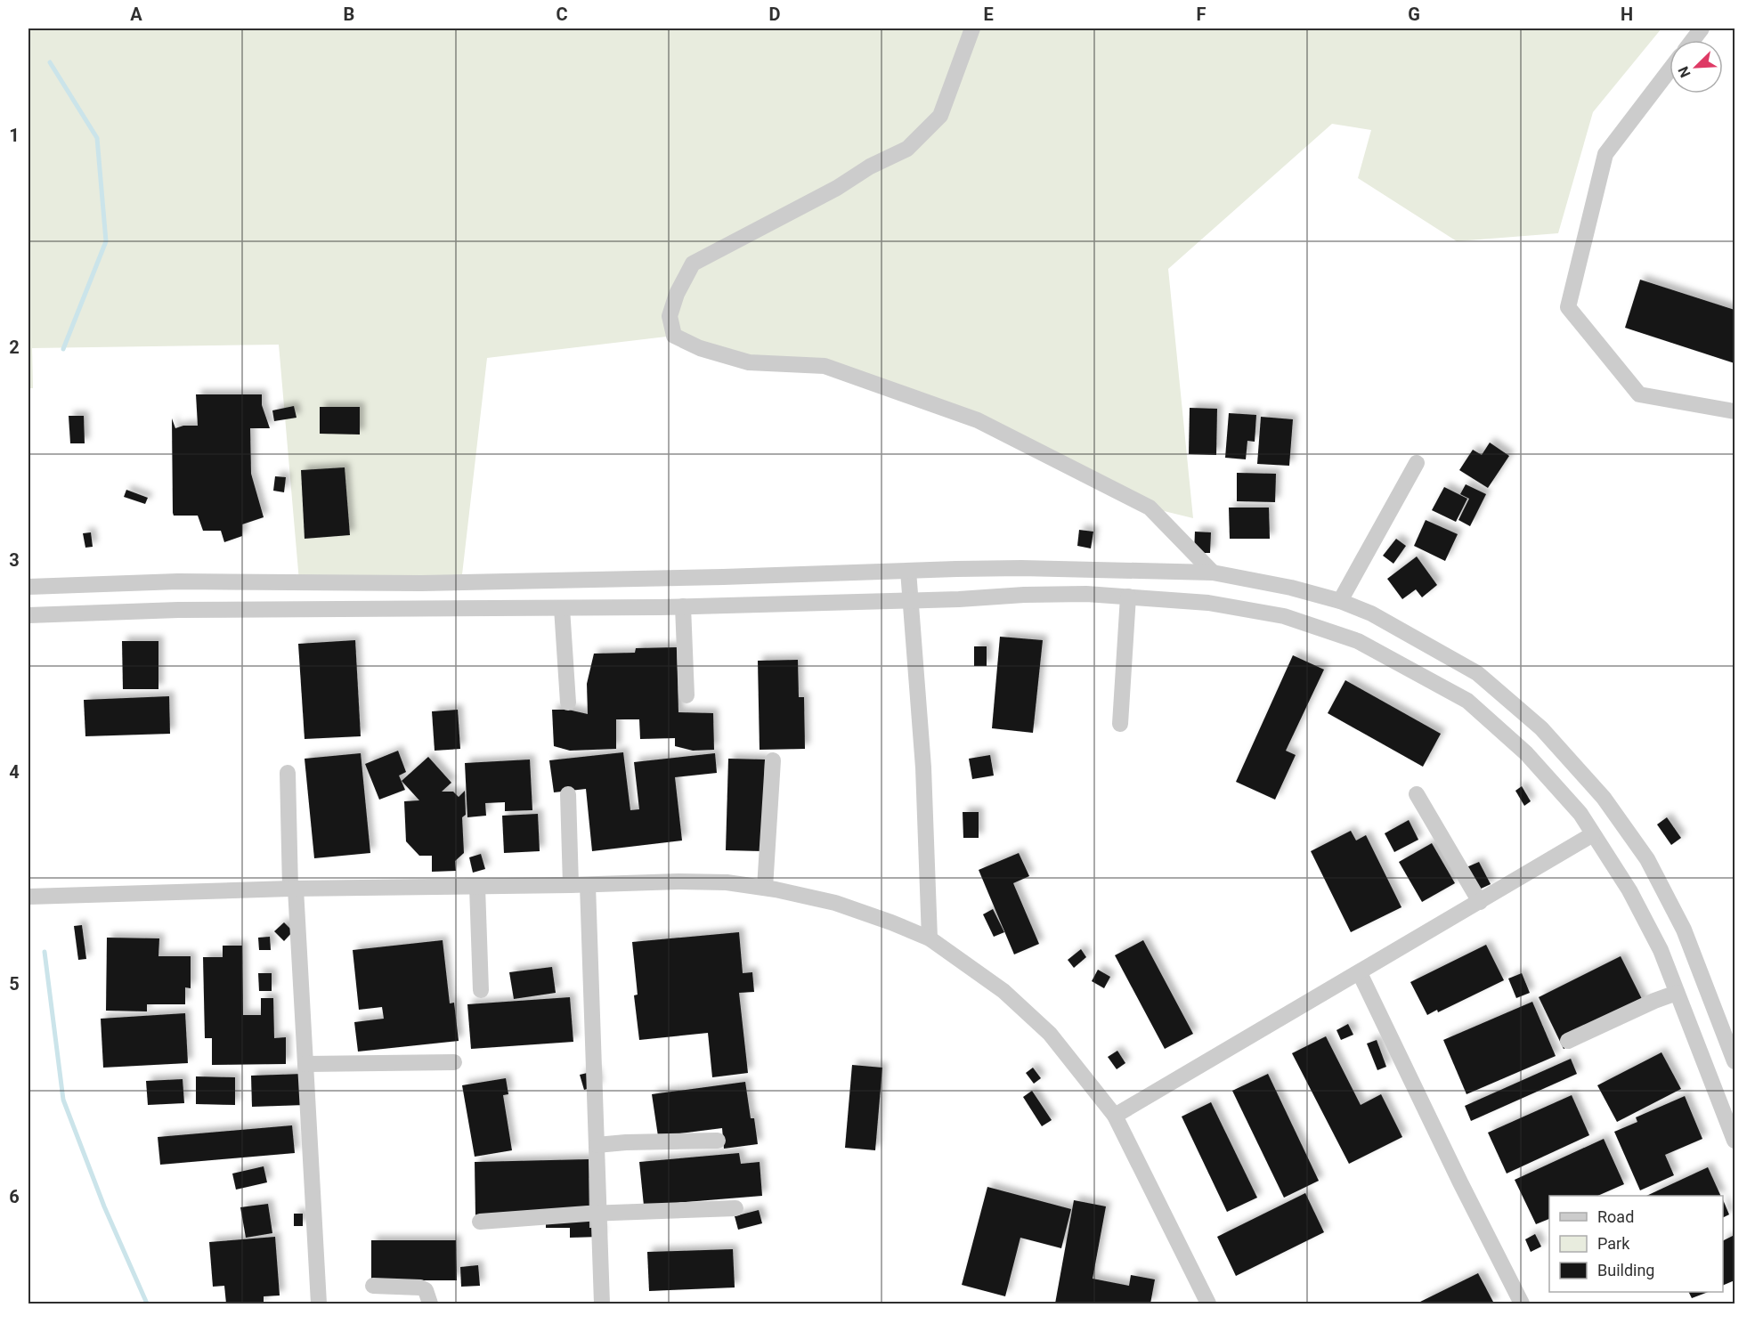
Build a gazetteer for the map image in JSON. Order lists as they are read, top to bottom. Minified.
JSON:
{"legend":["Road","Park","Building"],"north":"bottom left","grid":{"columns":["A","B","C","D","E","F","G","H"],"rows":["1","2","3","4","5","6"]}}
